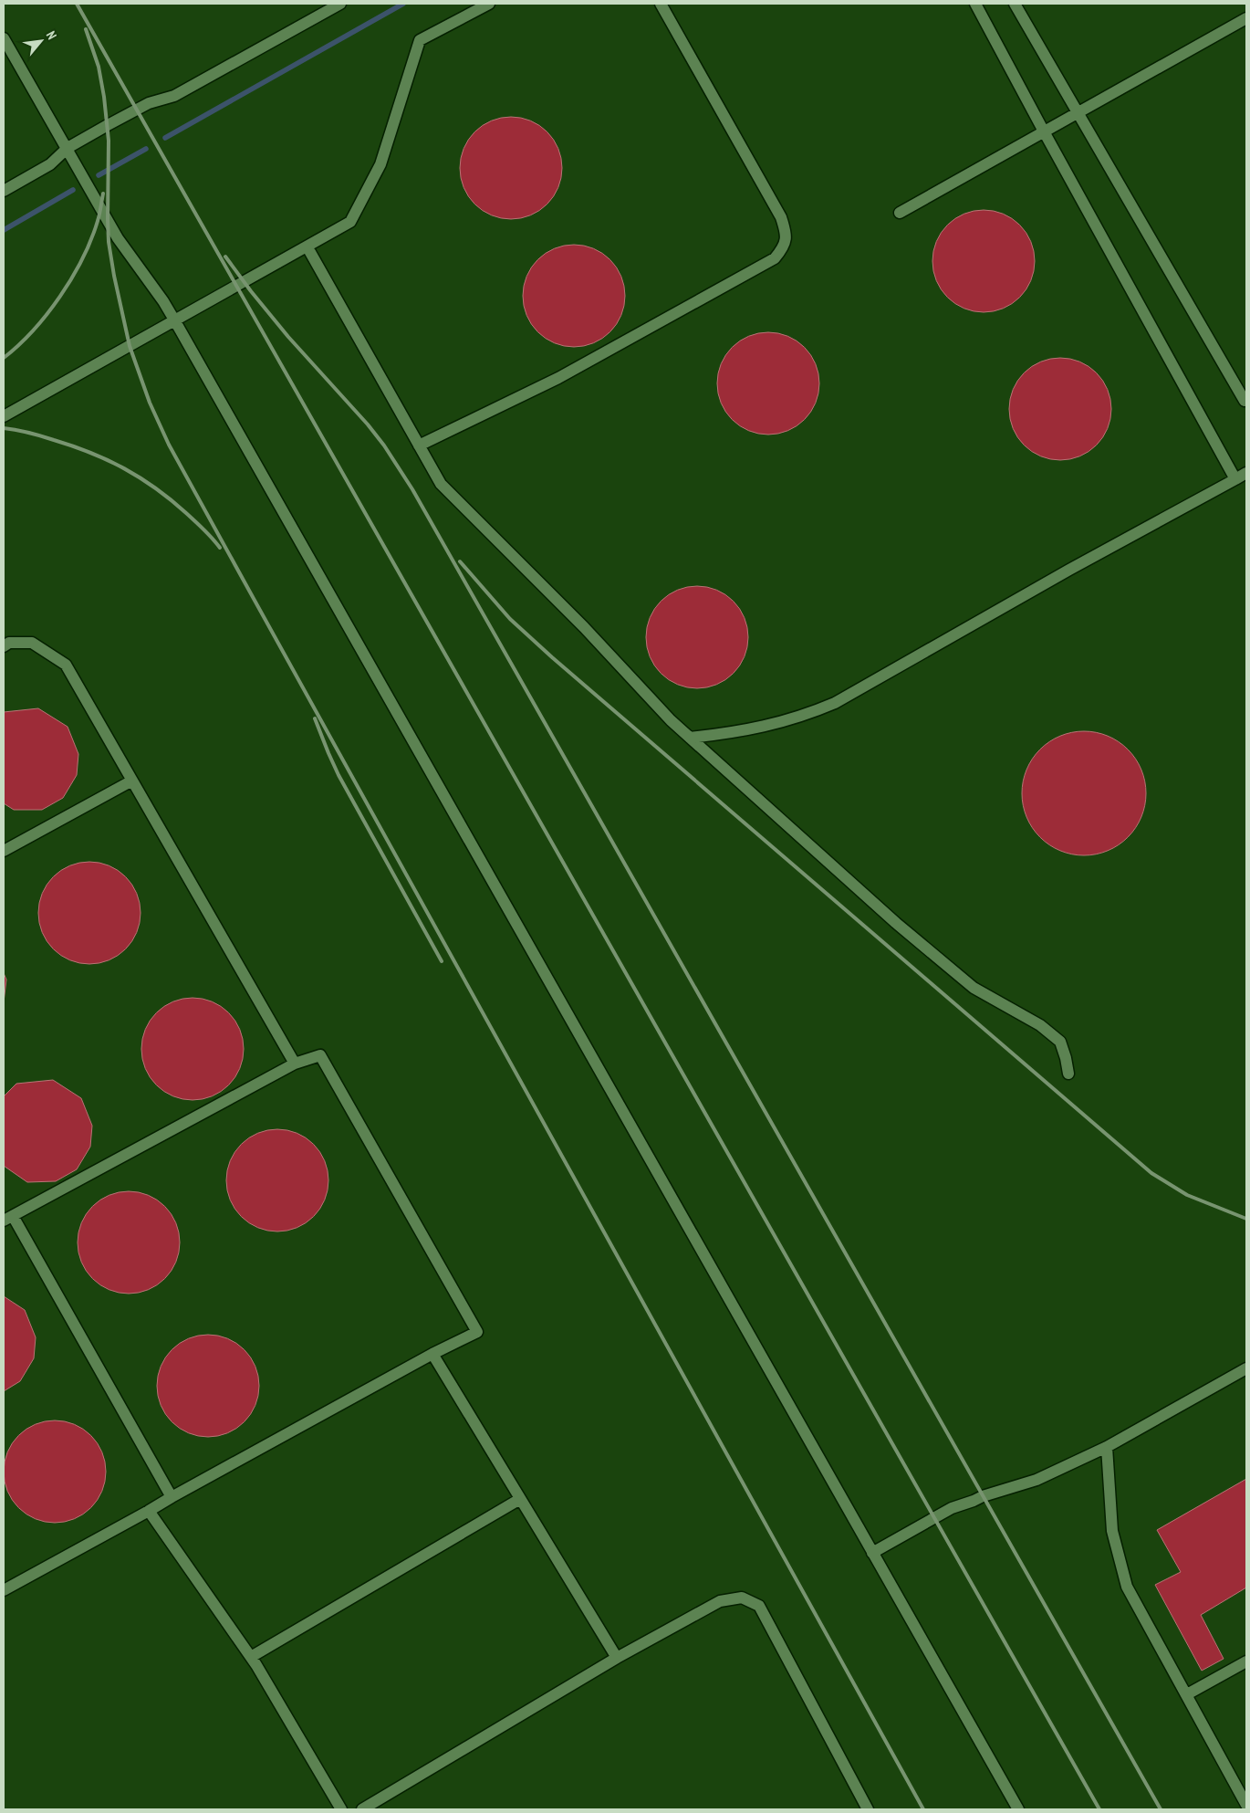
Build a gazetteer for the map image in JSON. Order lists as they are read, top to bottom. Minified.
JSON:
{"north":"top right"}
